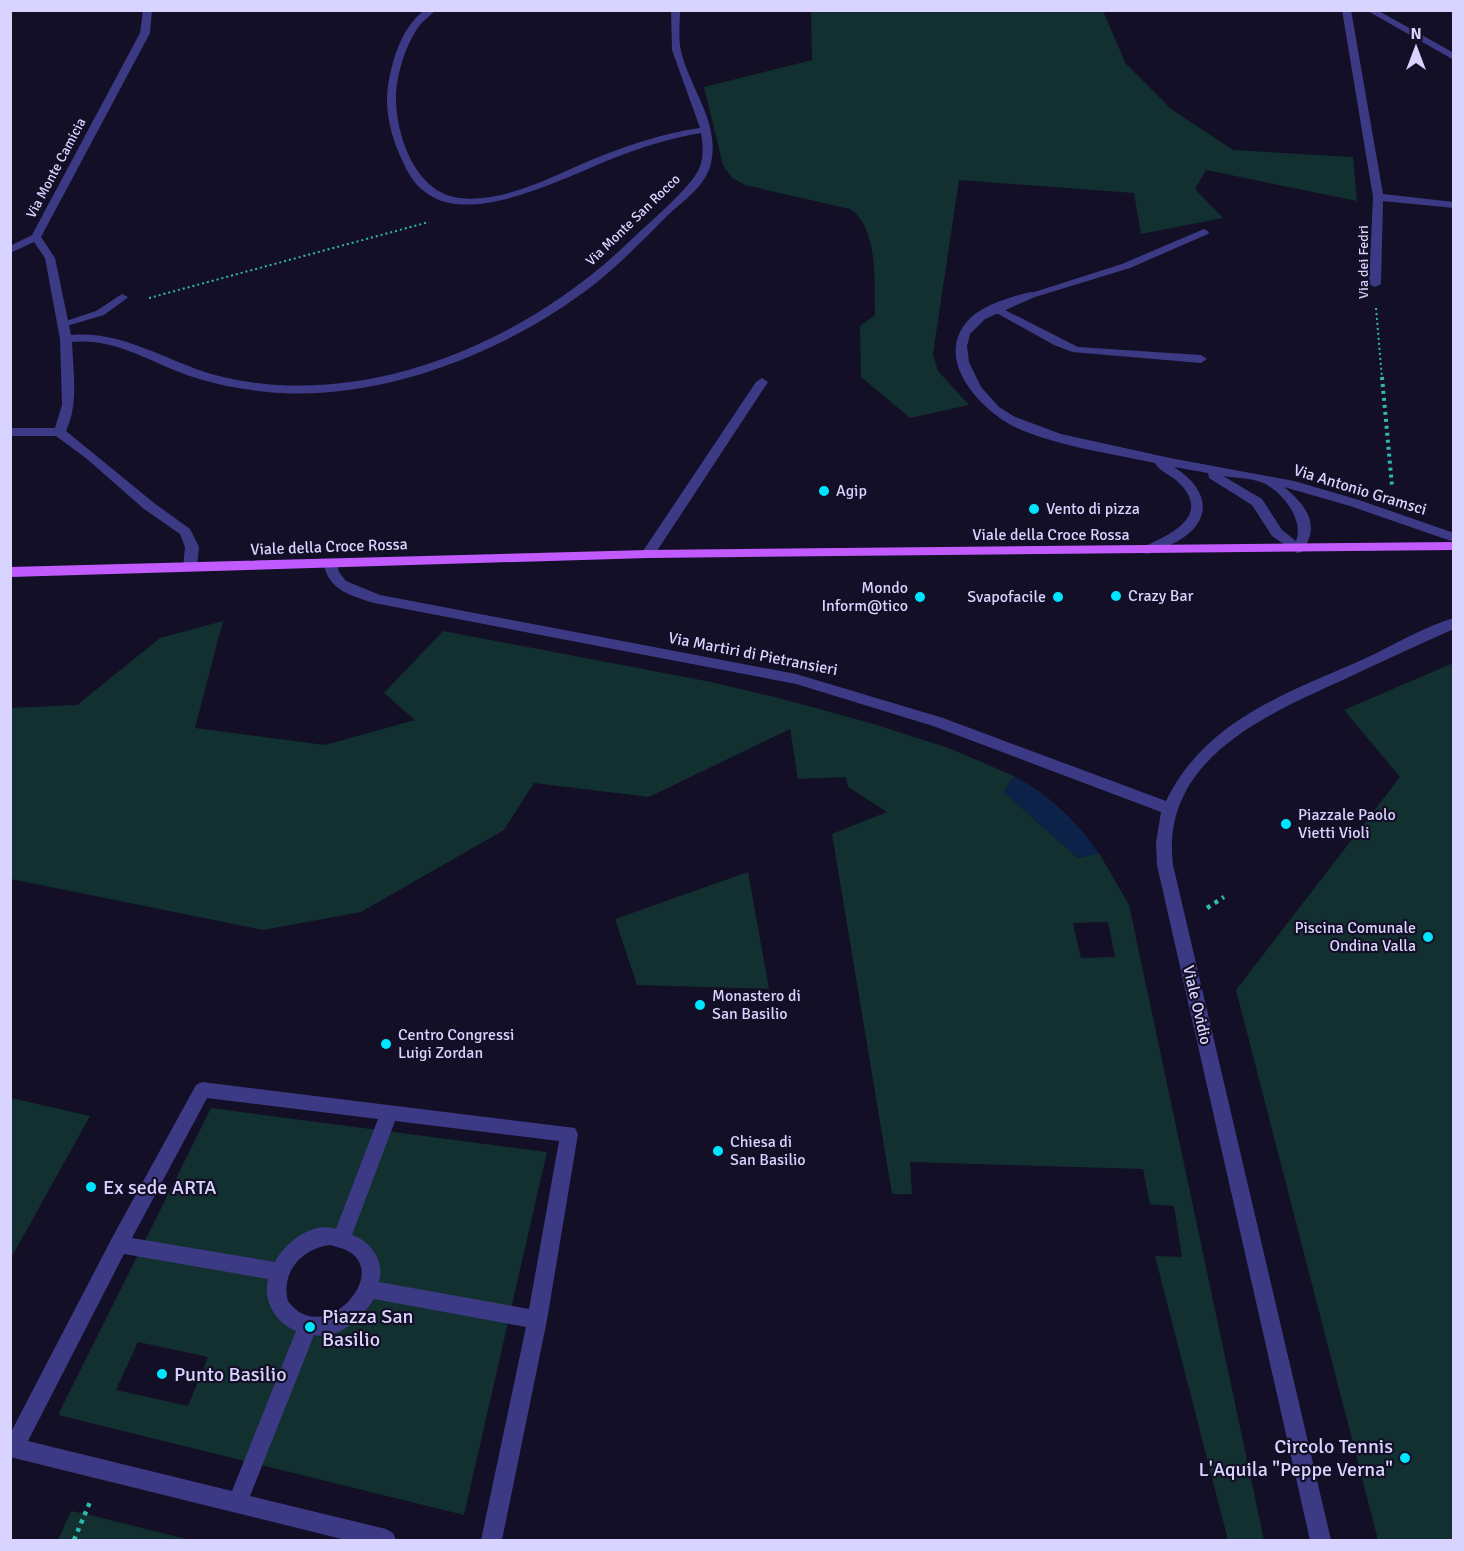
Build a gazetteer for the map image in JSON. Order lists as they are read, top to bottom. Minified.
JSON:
{"streets":{"main road":["Viale della Croce Rossa"],"street":["Via Monte Camicia","Via Monte San Rocco","Via dei Fedri","Via Antonio Gramsci","Via Martiri di Pietransieri","Viale Ovidio"]},"crossings":[["Via Monte Camicia","Via Monte San Rocco"],["Via dei Fedri","Via Antonio Gramsci"],["Via Antonio Gramsci","Viale della Croce Rossa"],["Viale della Croce Rossa","Via Martiri di Pietransieri"],["Via Martiri di Pietransieri","Viale Ovidio"]],"places":["Agip","Vento di pizza","Crazy Bar","Mondo Inform@tico","Svapofacile","Piazzale Paolo Vietti Violi","Piscina Comunale Ondina Valla","Monastero di San Basilio","Centro Congressi Luigi Zordan","Chiesa di San Basilio","Ex sede ARTA","Piazza San Basilio","Punto Basilio","Circolo Tennis L'Aquila \"Peppe Verna\""],"north":"top"}
